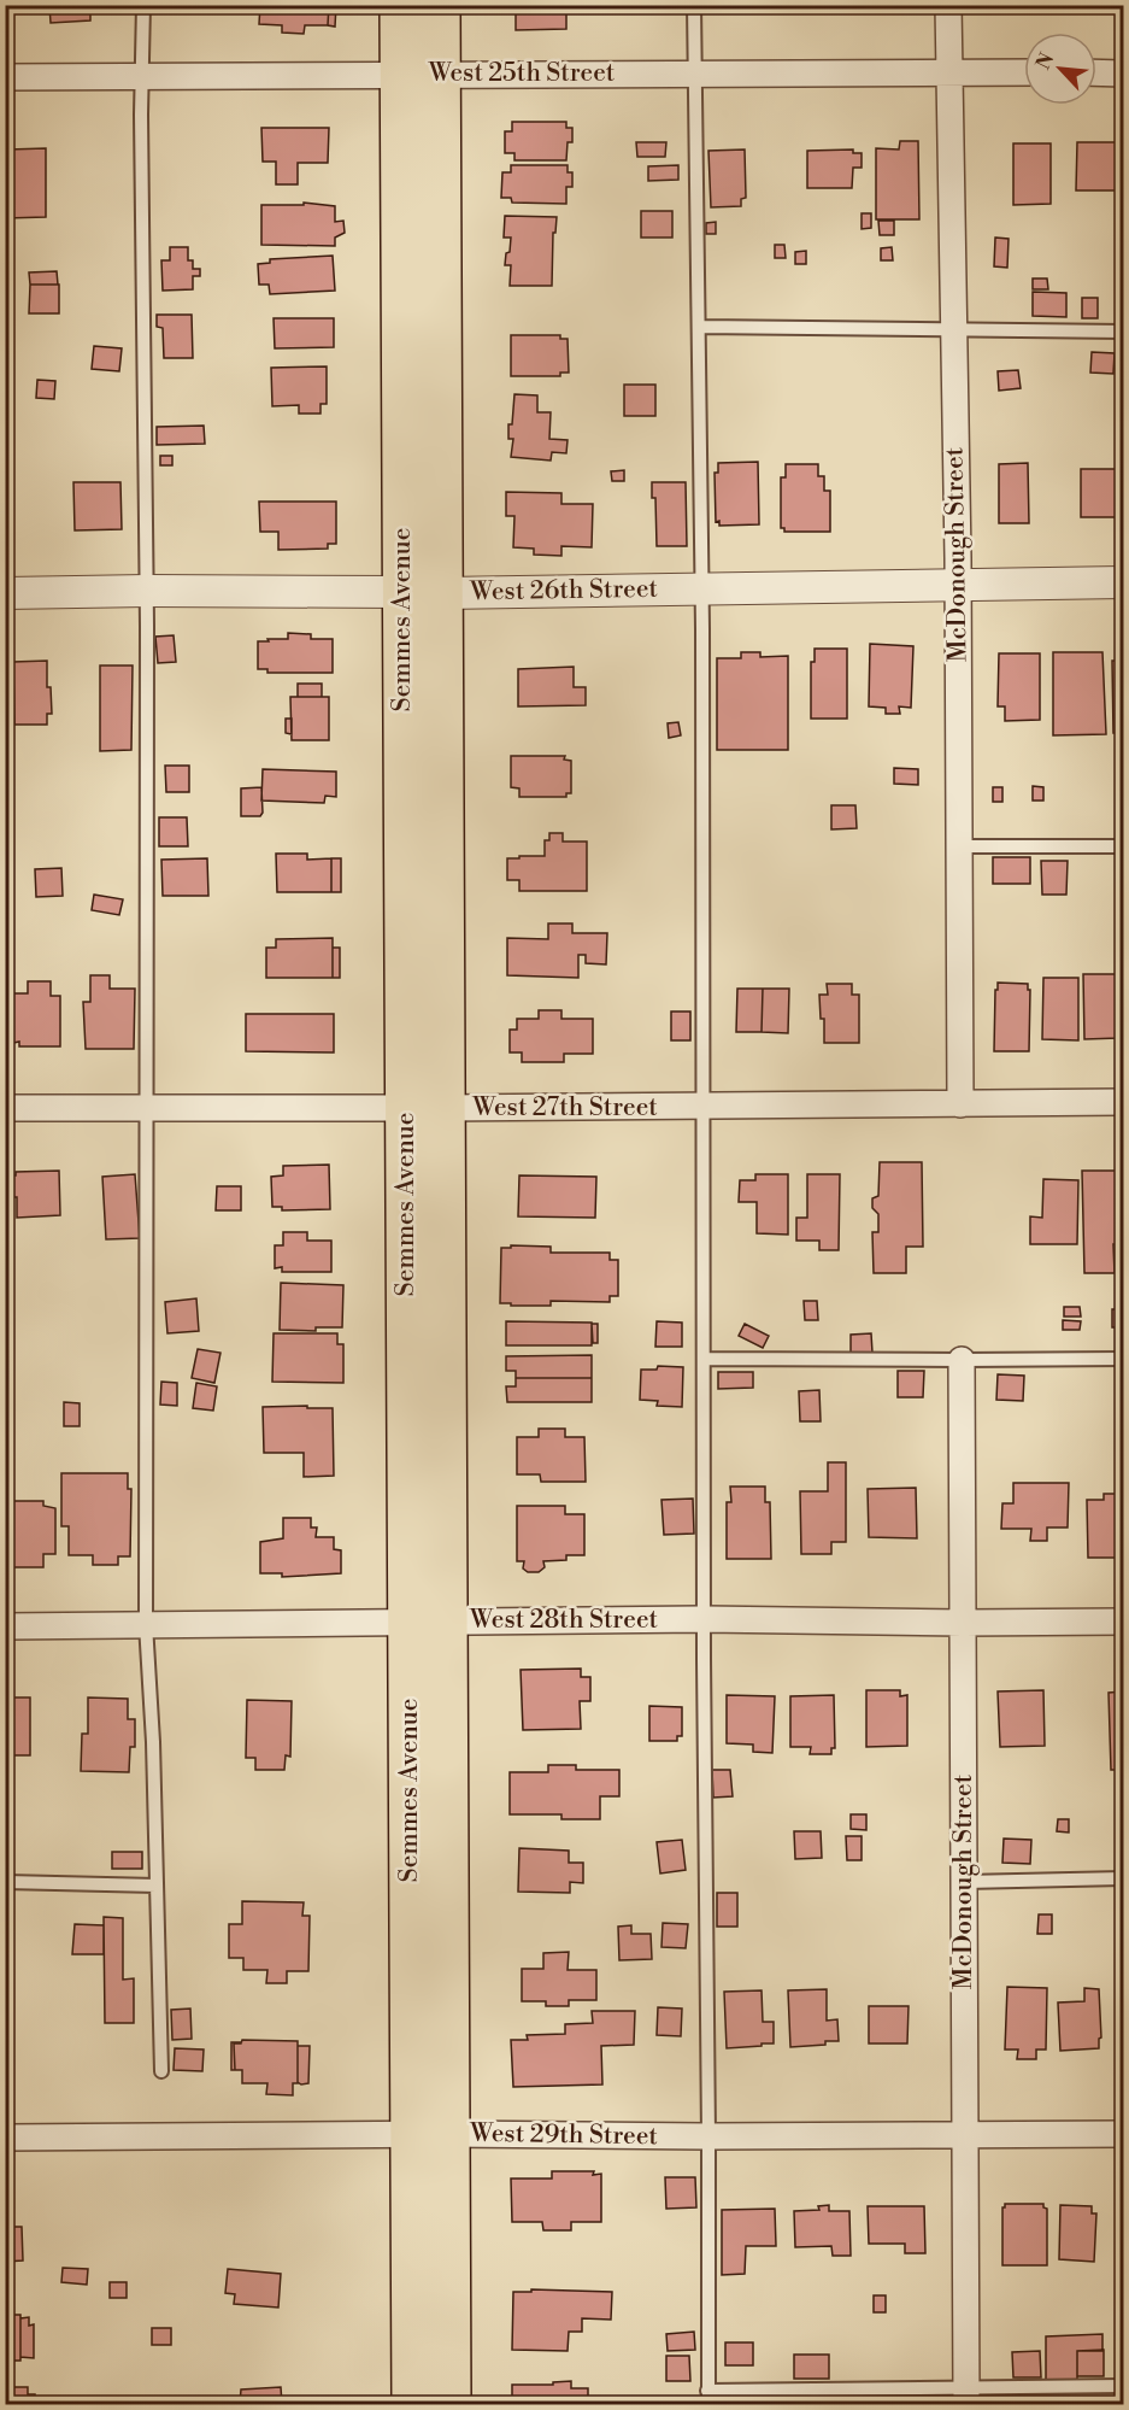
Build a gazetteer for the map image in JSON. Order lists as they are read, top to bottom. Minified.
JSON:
{"streets":{"main road":["Semmes Avenue"],"street":["West 25th Street","McDonough Street","West 26th Street","West 27th Street","West 28th Street","West 29th Street"]},"crossings":[["West 25th Street","McDonough Street"],["West 25th Street","Semmes Avenue"],["McDonough Street","West 26th Street"],["McDonough Street","West 27th Street"],["McDonough Street","West 28th Street"],["McDonough Street","West 29th Street"],["West 26th Street","Semmes Avenue"],["Semmes Avenue","West 27th Street"],["Semmes Avenue","West 28th Street"],["Semmes Avenue","West 29th Street"]],"north":"top left"}
